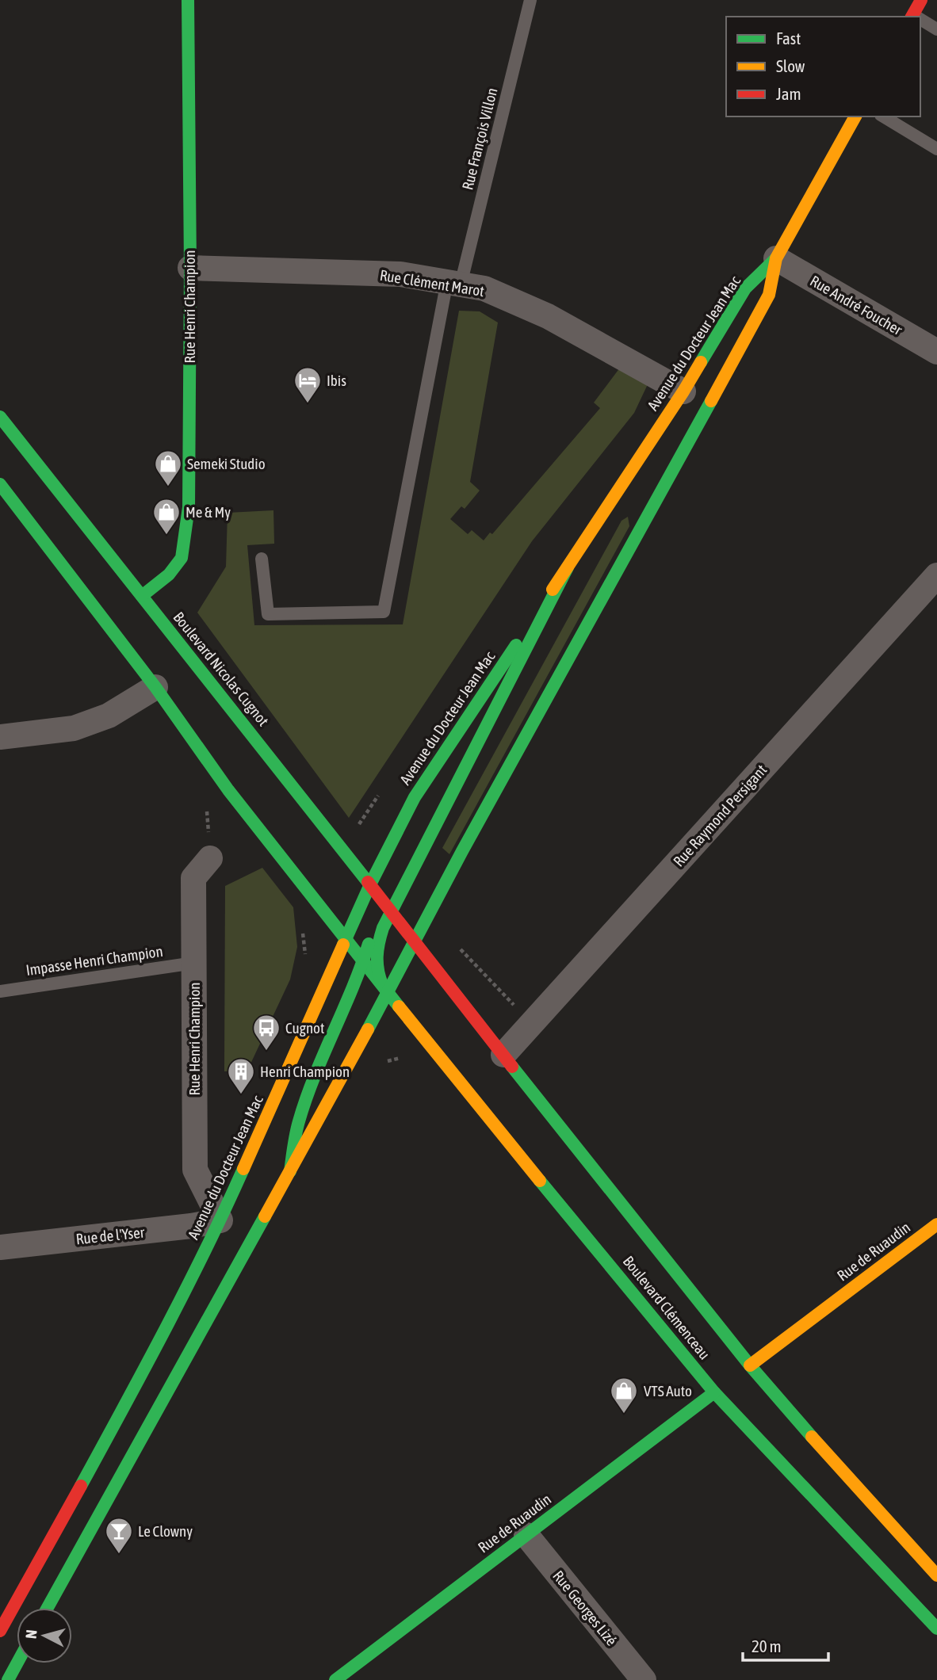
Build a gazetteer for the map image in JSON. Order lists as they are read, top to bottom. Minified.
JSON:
{"streets":{"main road":["Rue Henri Champion","Avenue du Docteur Jean Mac","Boulevard Nicolas Cugnot","Rue de Ruaudin","Boulevard Clémenceau"],"street":["Rue Clément Marot","Rue André Foucher","Rue Raymond Persigant","Rue de l'Yser","Rue Georges Lizé"],"lane":["Rue François Villon","Impasse Henri Champion"]},"crossings":[["Rue François Villon","Rue Clément Marot"],["Rue Clément Marot","Rue Henri Champion"],["Rue Clément Marot","Avenue du Docteur Jean Mac"],["Rue André Foucher","Avenue du Docteur Jean Mac"],["Rue Henri Champion","Avenue du Docteur Jean Mac"],["Rue Henri Champion","Boulevard Nicolas Cugnot"],["Rue Henri Champion","Impasse Henri Champion"],["Rue Henri Champion","Rue de l'Yser"],["Avenue du Docteur Jean Mac","Boulevard Nicolas Cugnot"],["Avenue du Docteur Jean Mac","Rue de l'Yser"],["Boulevard Nicolas Cugnot","Boulevard Clémenceau"],["Rue Raymond Persigant","Boulevard Clémenceau"],["Rue de Ruaudin","Boulevard Clémenceau"],["Rue de Ruaudin","Rue Georges Lizé"]],"places":{"hotel":["Ibis"],"shop":["Semeki Studio","Me & My","VTS Auto"],"bus stop":["Cugnot"],"building":["Henri Champion"],"bar":["Le Clowny"]},"legend":["Fast","Slow","Jam"],"scale_bar":"20 m","north":"left"}
